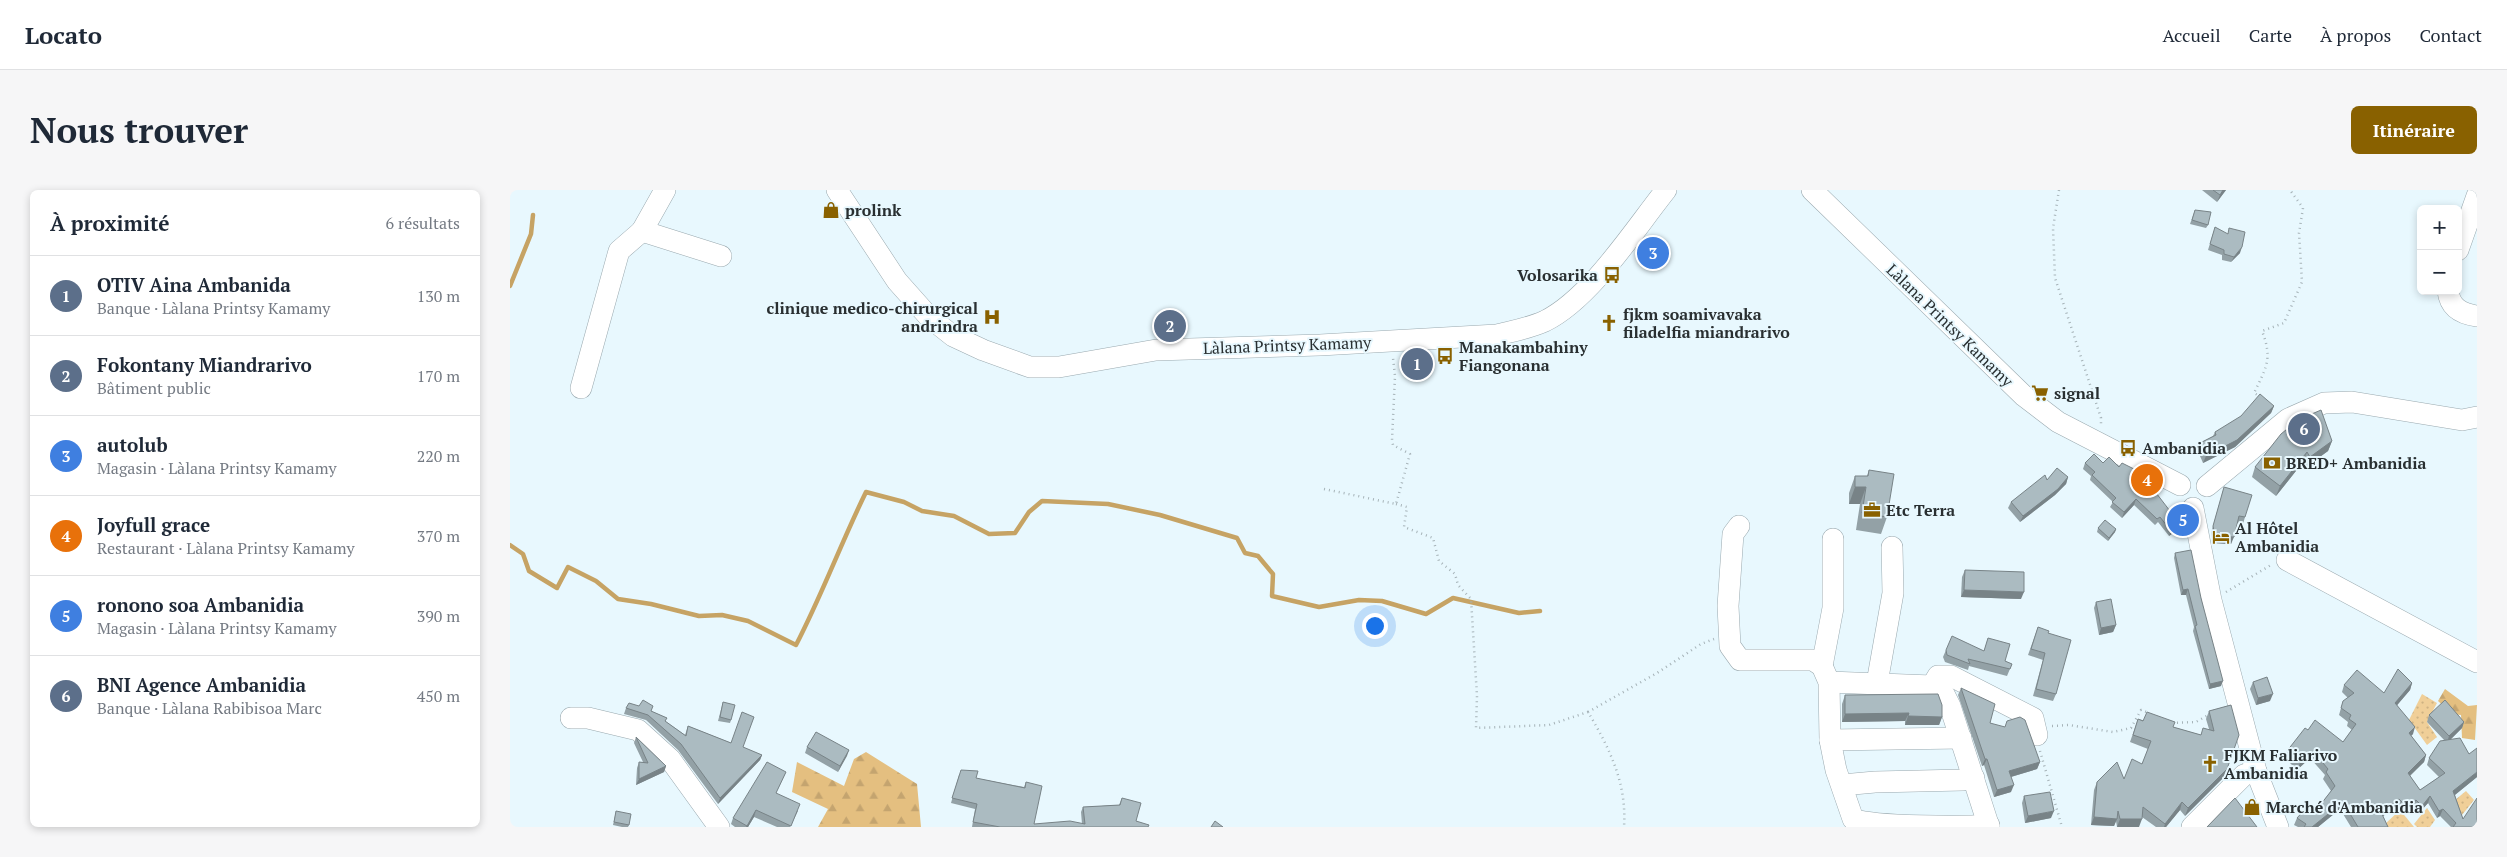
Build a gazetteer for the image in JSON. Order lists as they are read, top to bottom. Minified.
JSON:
{"streets":{"street":["Làlana Printsy Kamamy"]},"places":{"shop":["prolink","Marché d'Ambanidia"],"bus stop":["Volosarika","Manakambahiny Fiangonana","Ambanidia"],"hospital":["clinique medico-chirurgical andrindra"],"church":["fjkm soamivavaka filadelfia miandrarivo","FJKM Faliarivo Ambanidia"],"supermarket":["signal"],"bank":["BRED+ Ambanidia"],"office":["Etc Terra"],"hotel":["Al Hôtel Ambanidia"]},"page":{"header":"Locato","nav":["Accueil","Carte","À propos","Contact"],"buttons":"Itinéraire","title":"Nous trouver","heading":["À proximité","6 résultats"],"map_buttons":["+","−"],"pins":["3","2","1","6","4","5"],"list":[{"mark":"1","name":"OTIV Aina Ambanida","note":"Banque · Làlana Printsy Kamamy","value":"130 m"},{"mark":"2","name":"Fokontany Miandrarivo","note":"Bâtiment public","value":"170 m"},{"mark":"3","name":"autolub","note":"Magasin · Làlana Printsy Kamamy","value":"220 m"},{"mark":"4","name":"Joyfull grace","note":"Restaurant · Làlana Printsy Kamamy","value":"370 m"},{"mark":"5","name":"ronono soa Ambanidia","note":"Magasin · Làlana Printsy Kamamy","value":"390 m"},{"mark":"6","name":"BNI Agence Ambanidia","note":"Banque · Làlana Rabibisoa Marc","value":"450 m"}]}}
